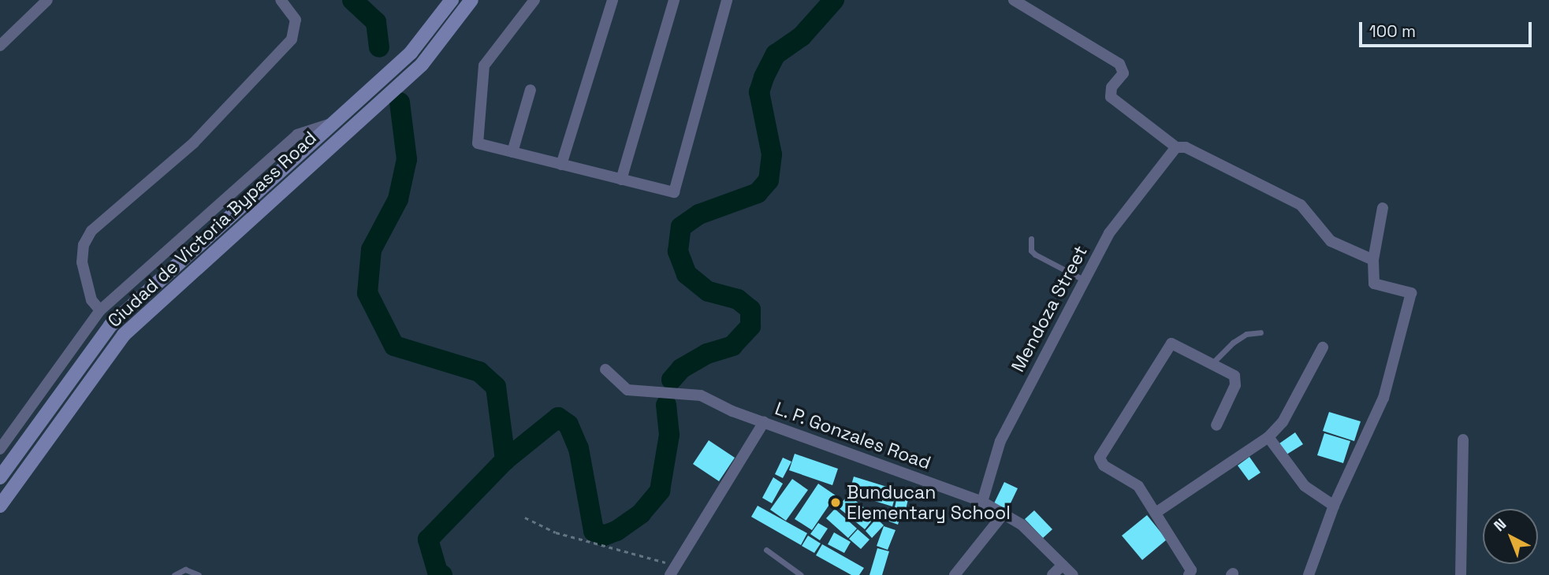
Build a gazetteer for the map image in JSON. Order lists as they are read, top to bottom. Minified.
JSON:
{"streets":{"main road":["Ciudad de Victoria Bypass Road"],"street":["Mendoza Street","L. P. Gonzales Road"]},"crossings":[["Mendoza Street","L. P. Gonzales Road"]],"places":["Bunducan Elementary School"],"scale_bar":"100 m","north":"top left"}
